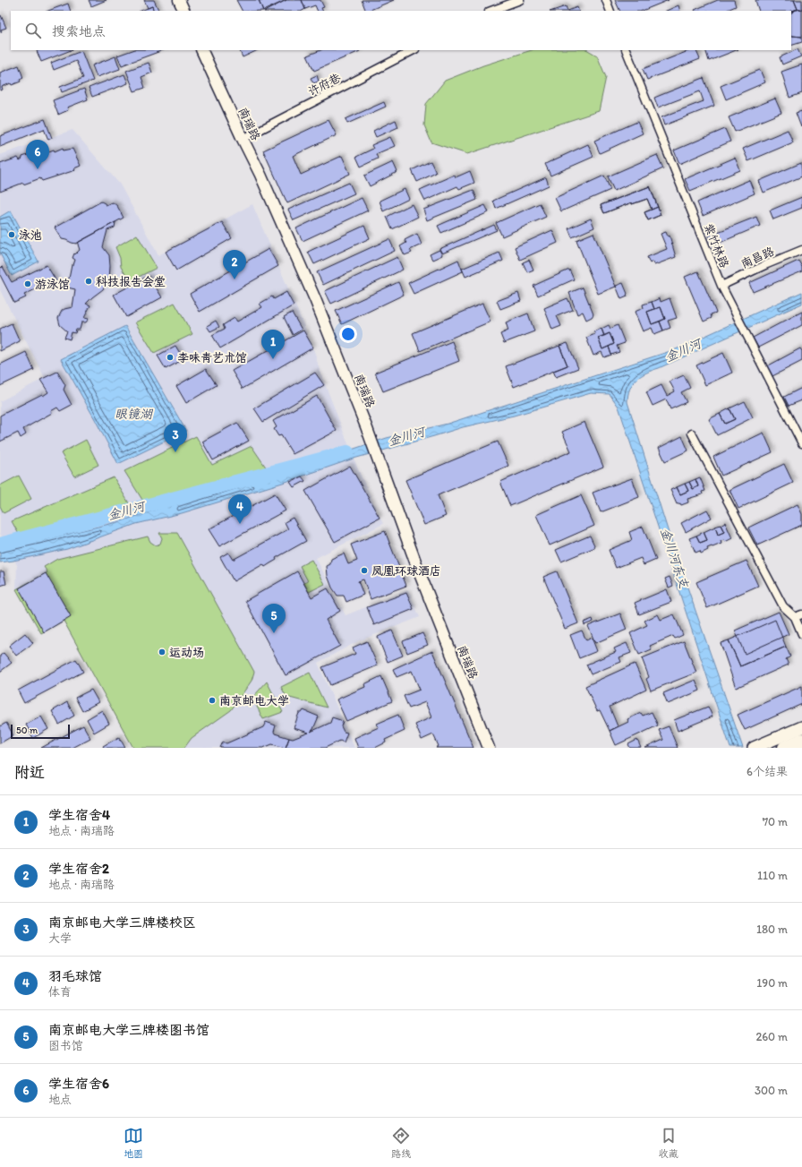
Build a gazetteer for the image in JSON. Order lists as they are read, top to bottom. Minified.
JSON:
{"streets":{"street":["许府巷","南瑞路","紫竹林路","南昌路"]},"crossings":[["许府巷","南瑞路"],["紫竹林路","南昌路"]],"water":["金川河","眼镜湖","金川河东支"],"places":["泳池","科技报告会堂","游泳馆","李味青艺术馆","凤凰环球酒店","运动场","南京邮电大学"],"scale_bar":"50 m","page":{"search":"搜索地点","pins":["6","2","1","3","4","5"],"scale":"50 m","heading":["附近","6个结果"],"list":[{"mark":"1","name":"学生宿舍4","note":"地点 · 南瑞路","value":"70 m"},{"mark":"2","name":"学生宿舍2","note":"地点 · 南瑞路","value":"110 m"},{"mark":"3","name":"南京邮电大学三牌楼校区","note":"大学","value":"180 m"},{"mark":"4","name":"羽毛球馆","note":"体育","value":"190 m"},{"mark":"5","name":"南京邮电大学三牌楼图书馆","note":"图书馆","value":"260 m"},{"mark":"6","name":"学生宿舍6","note":"地点","value":"300 m"}],"nav":["地图","路线","收藏"]}}
